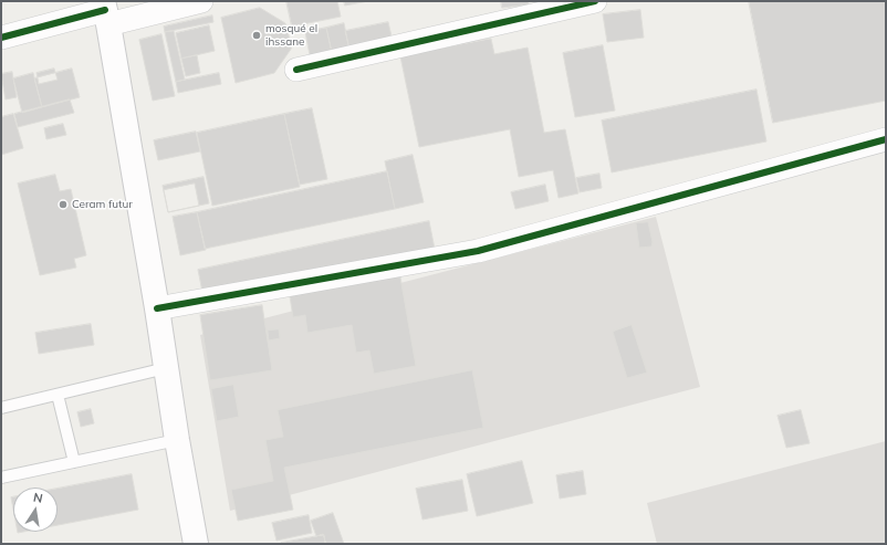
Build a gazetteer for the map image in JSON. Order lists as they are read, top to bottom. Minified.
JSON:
{"places":["mosqué el ihssane","Ceram futur"],"north":"top"}
